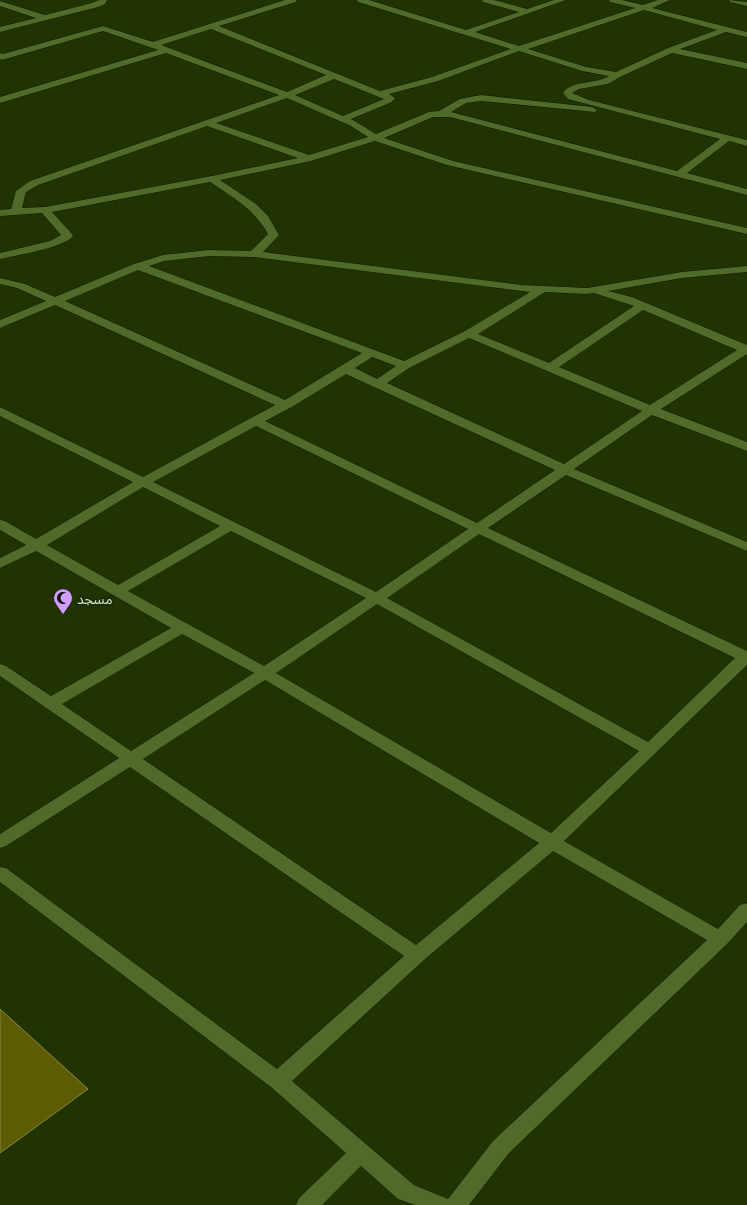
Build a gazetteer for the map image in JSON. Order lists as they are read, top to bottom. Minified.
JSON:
{"places":{"mosque":["مسجد"]}}
